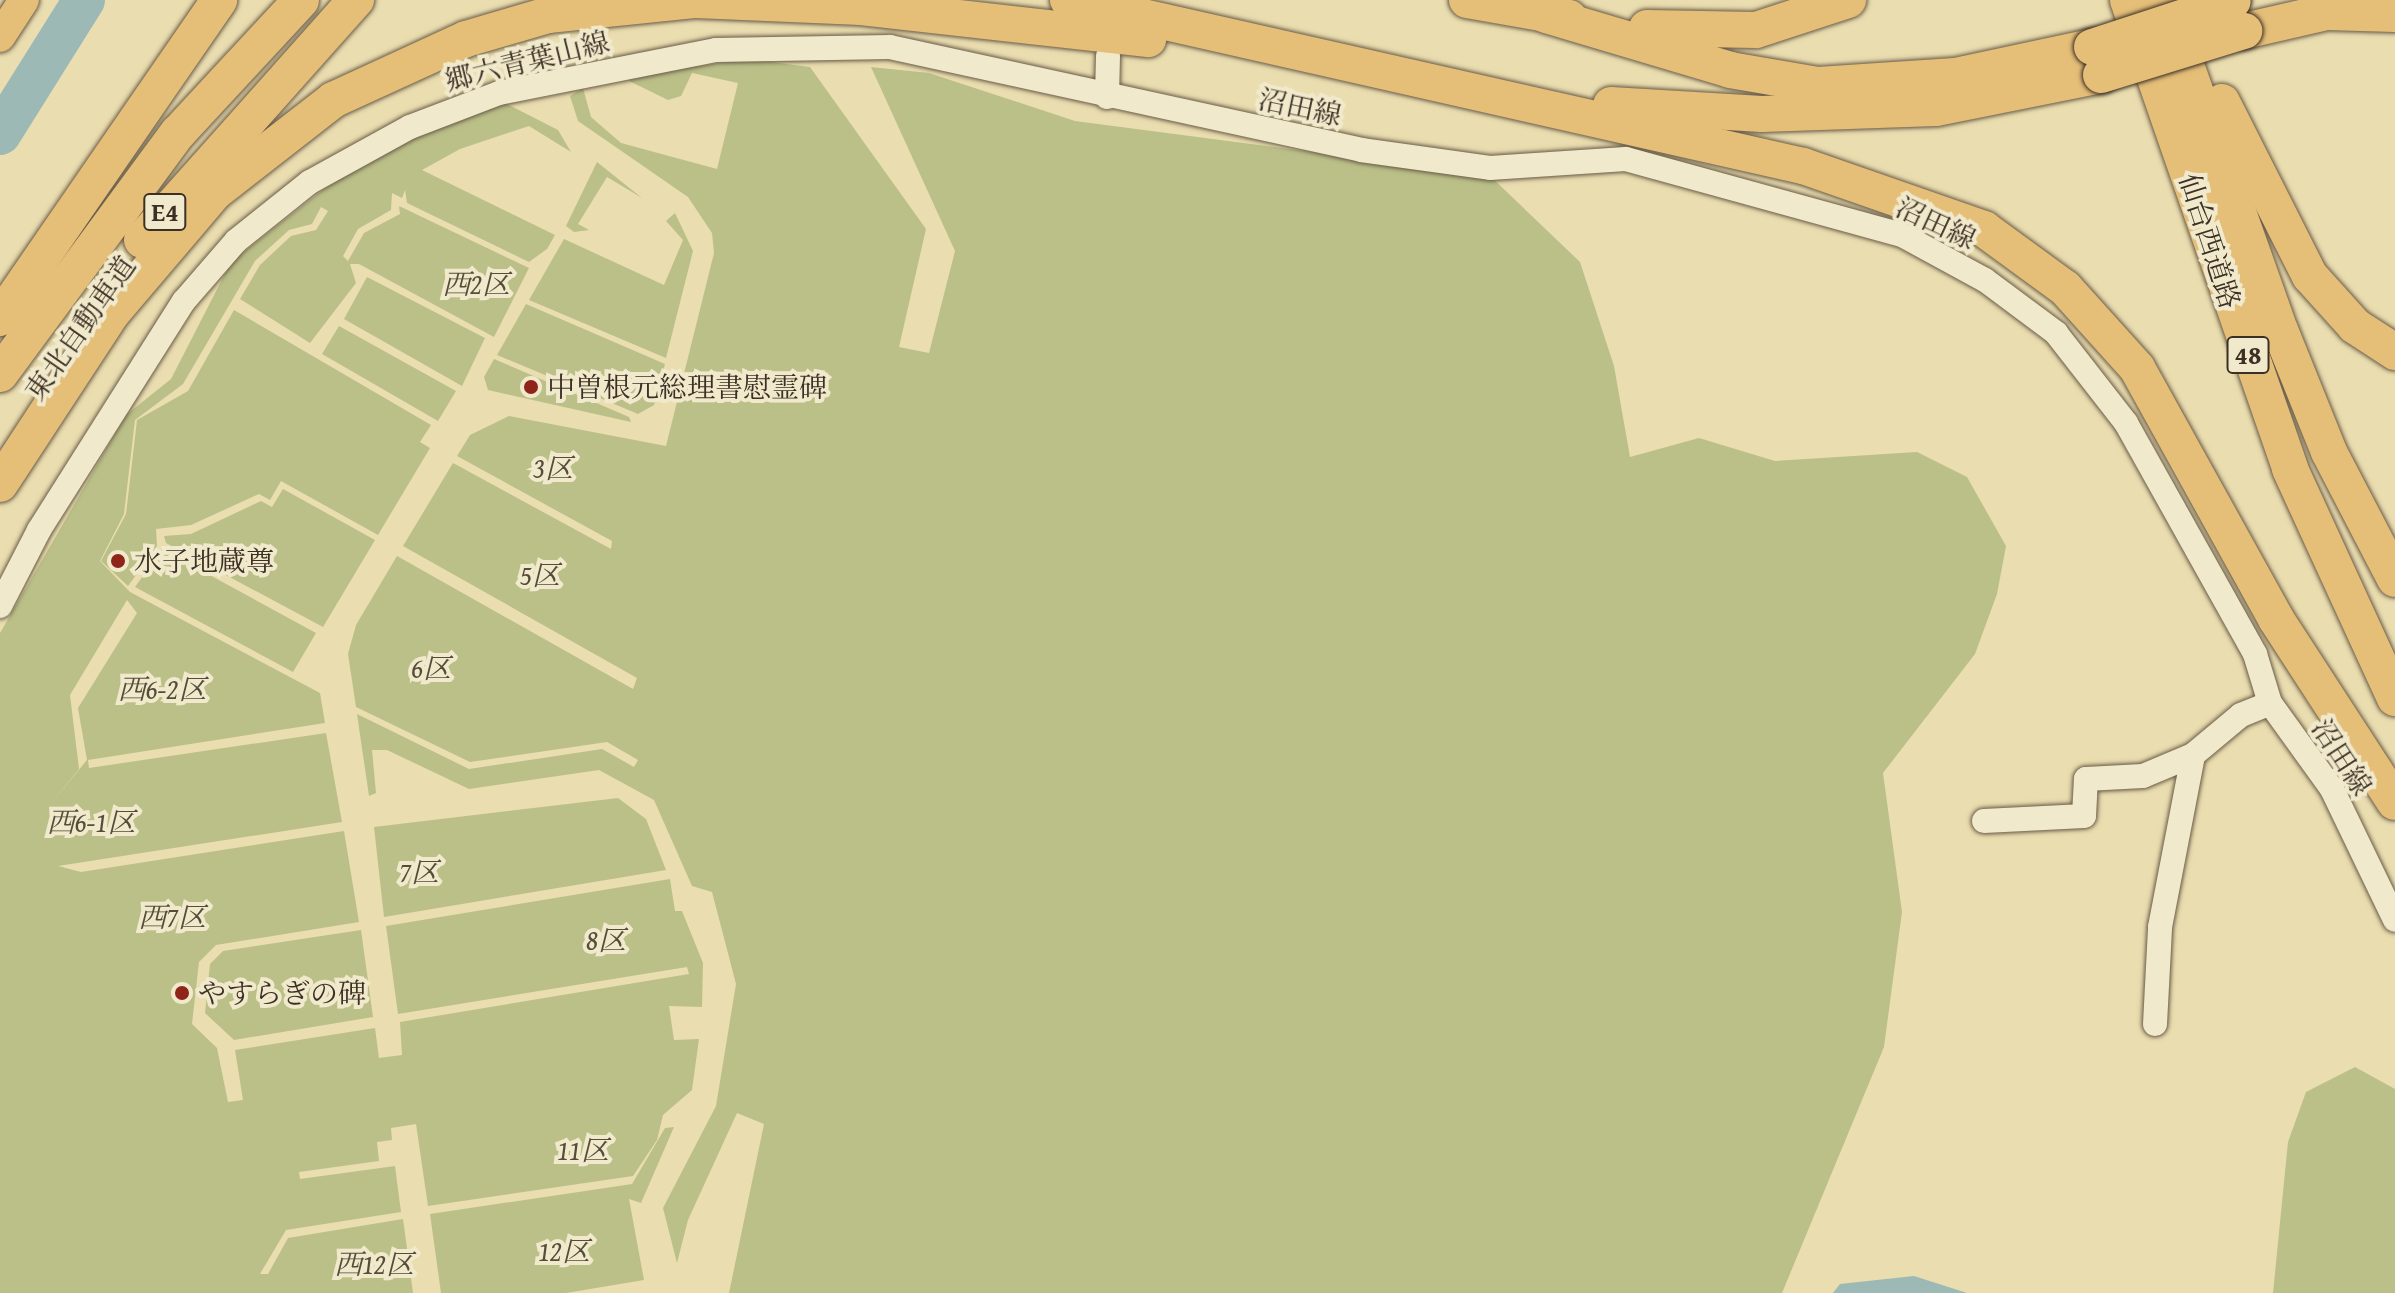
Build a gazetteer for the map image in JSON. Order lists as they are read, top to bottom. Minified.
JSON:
{"streets":{"highway":["E4","仙台西道路","東北自動車道","48"],"street":["郷六青葉山線","沼田線"]},"crossings":[["郷六青葉山線","沼田線"]],"parks":["西2区","3区","5区","6区","西6-2区","西6-1区","7区","西7区","8区","11区","12区","西12区"],"places":["中曽根元総理書慰霊碑","水子地蔵尊","やすらぎの碑"]}
